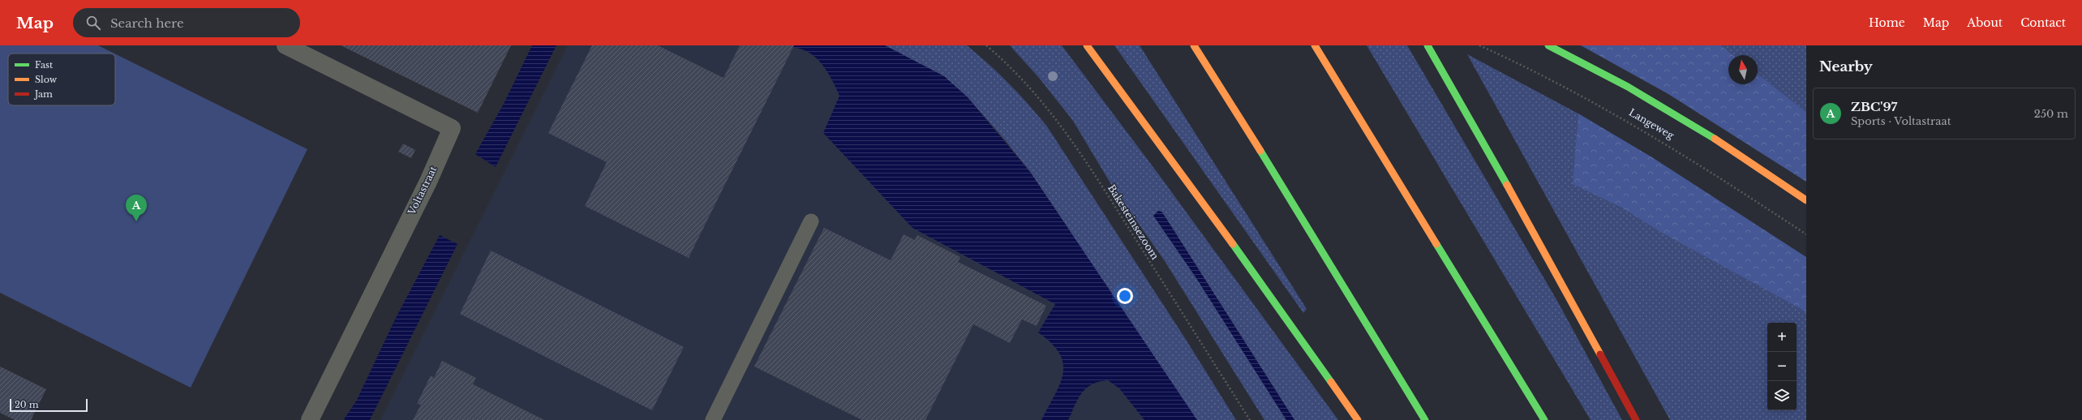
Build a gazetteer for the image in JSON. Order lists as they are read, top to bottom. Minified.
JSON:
{"streets":{"main road":["Langeweg"],"street":["Voltastraat"],"path":["Bakesteinsezoom"]},"legend":["Fast","Slow","Jam"],"scale_bar":"20 m","north":"top","page":{"header":"Map","search":"Search here","nav":["Home","Map","About","Contact"],"heading":"Nearby","list":[{"mark":"A","name":"ZBC'97","note":"Sports · Voltastraat","value":"250 m"}],"pins":"A","map_buttons":["+","−"],"scale":"20 m"}}
